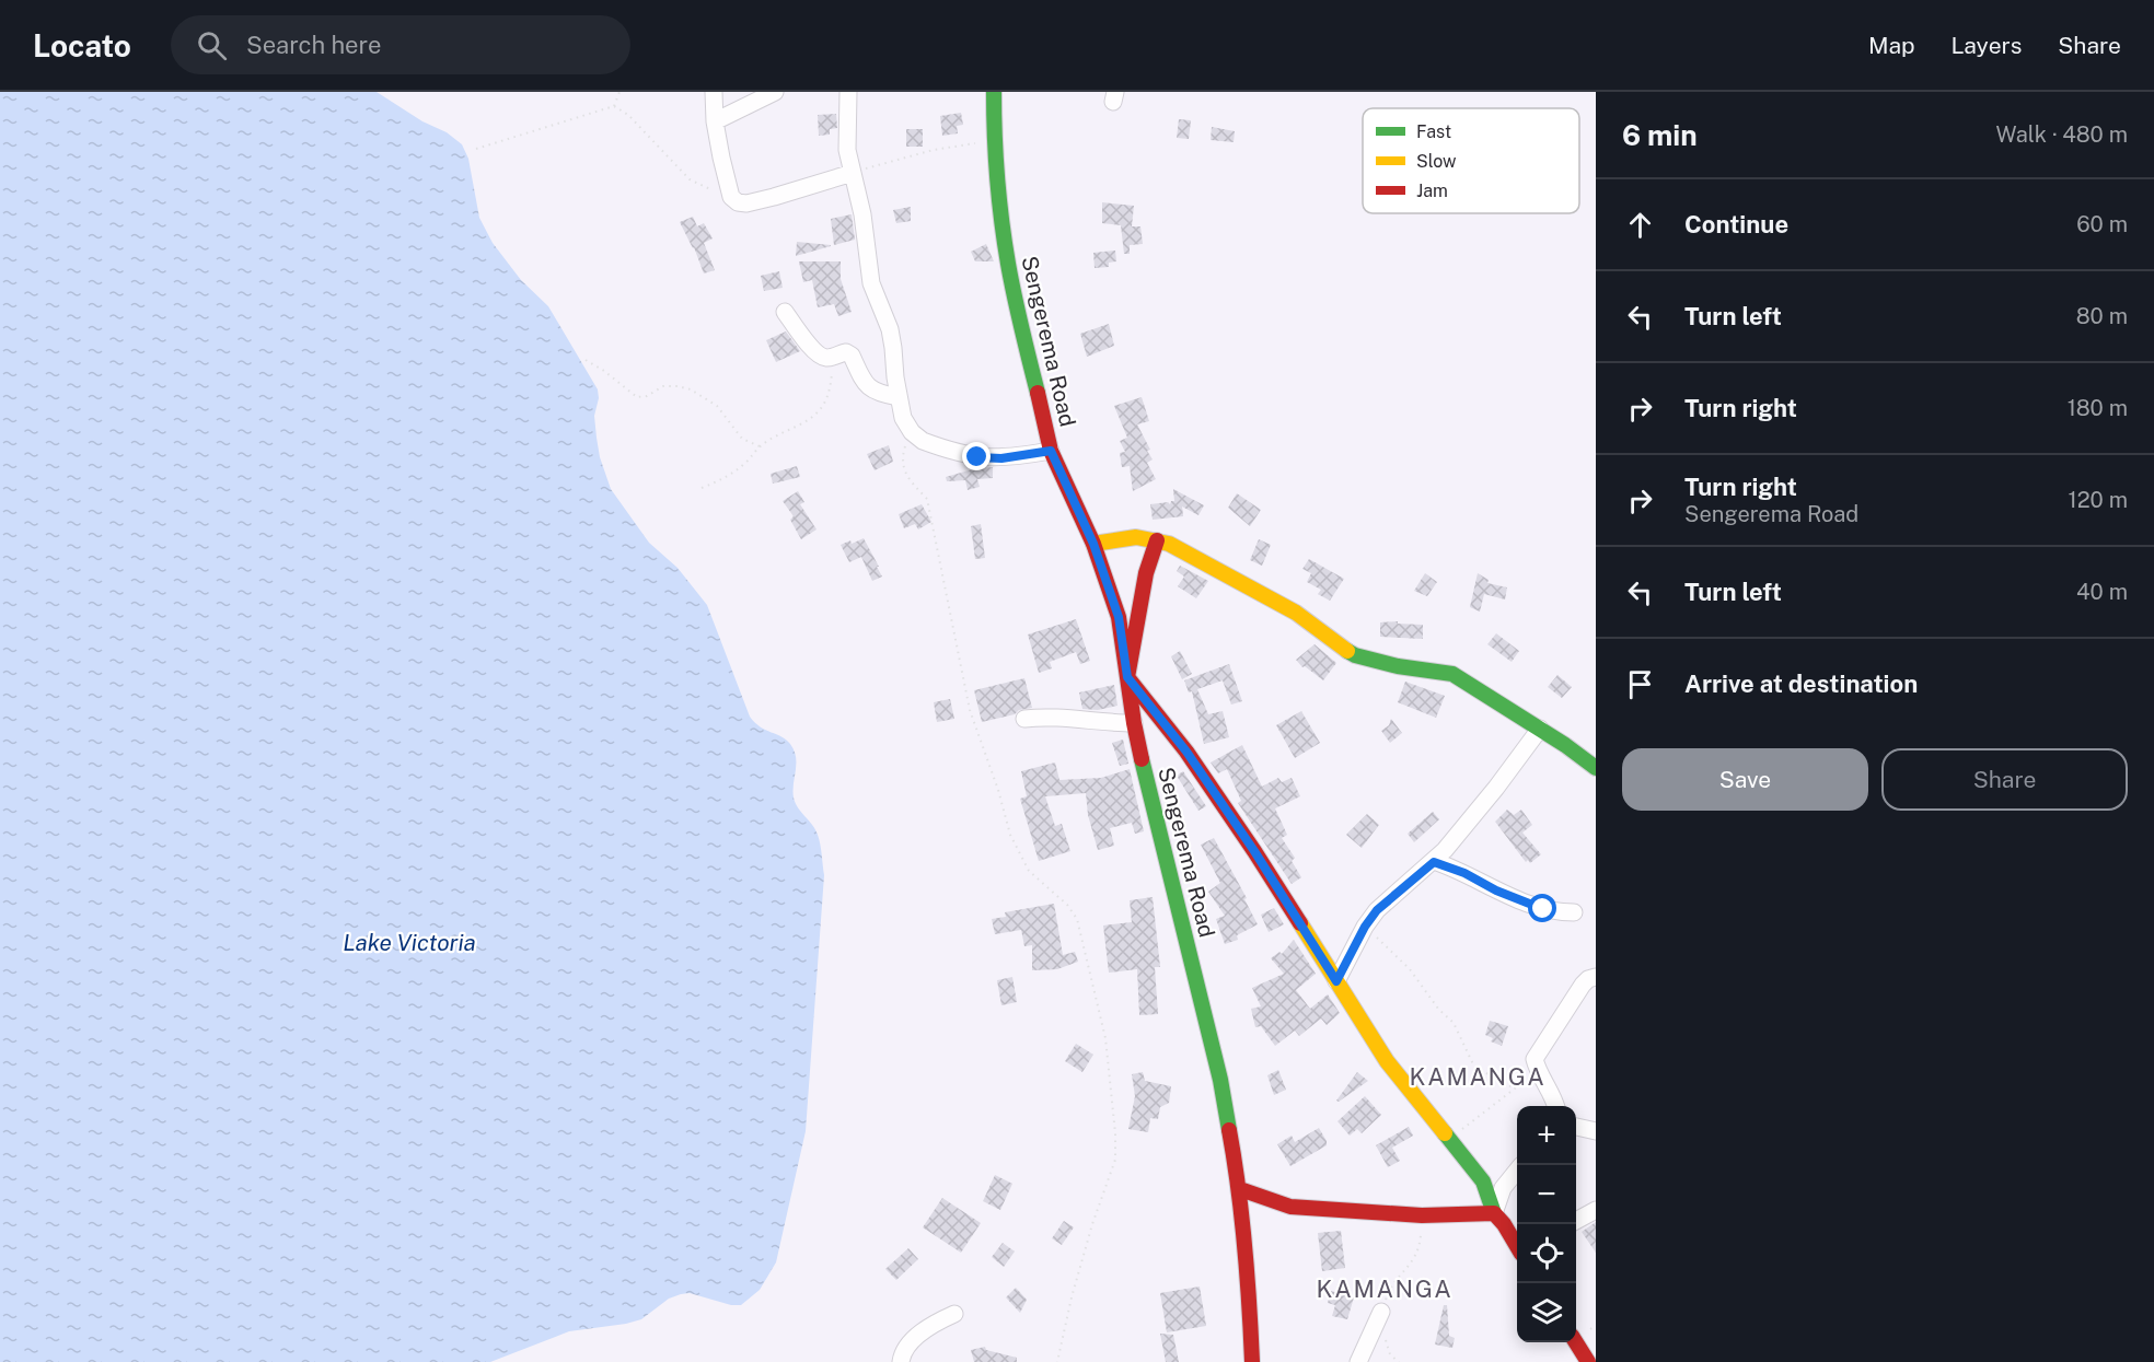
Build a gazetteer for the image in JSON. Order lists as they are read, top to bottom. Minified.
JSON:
{"streets":{"street":["Sengerema Road"]},"districts":["KAMANGA","KAMANGA"],"water":["Lake Victoria"],"legend":["Fast","Slow","Jam"],"page":{"header":"Locato","search":"Search here","nav":["Map","Layers","Share"],"heading":["6 min","Walk · 480 m"],"list":[["Continue","60 m"],["Turn left","80 m"],["Turn right","180 m"],["Turn right","Sengerema Road","120 m"],["Turn left","40 m"],"Arrive at destination"],"buttons":["Save","Share"],"map_buttons":["+","−"]}}
